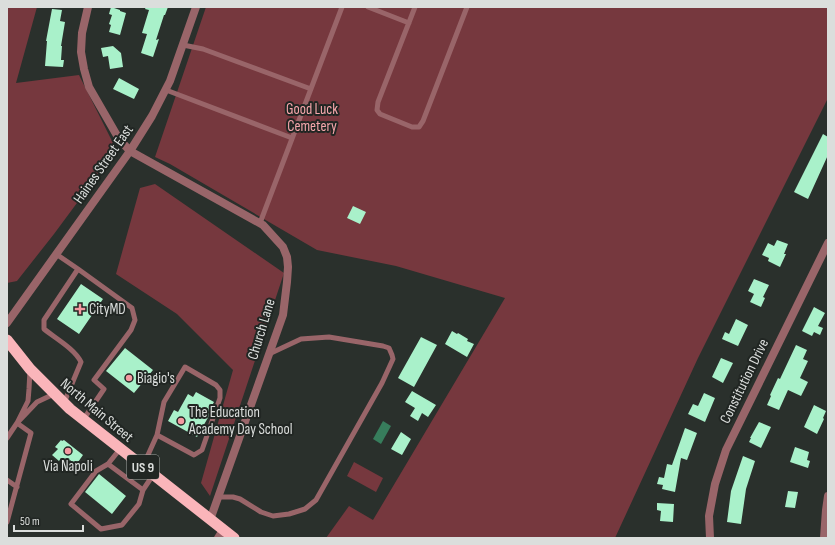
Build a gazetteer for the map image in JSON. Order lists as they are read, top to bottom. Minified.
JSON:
{"streets":{"highway":["North Main Street","US 9"],"street":["Haines Street East","Church Lane","Constitution Drive"]},"crossings":[["Haines Street East","Church Lane"],["Church Lane","North Main Street"]],"parks":["Good Luck Cemetery"],"places":{"health":["CityMD"],"other":["Biagio's","The Education Academy Day School","Via Napoli"]},"scale_bar":"50 m"}
